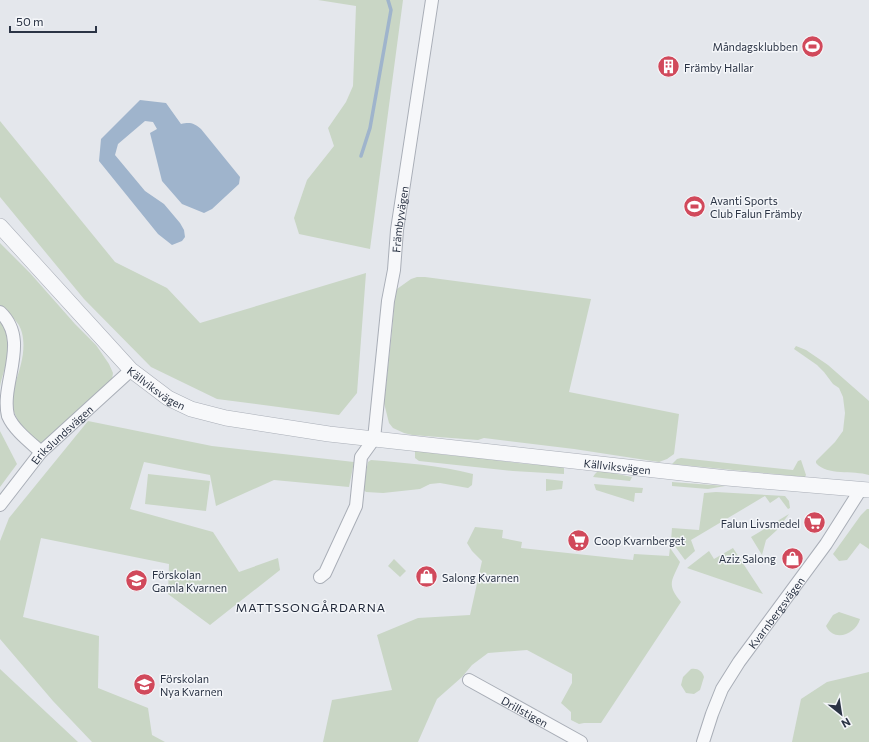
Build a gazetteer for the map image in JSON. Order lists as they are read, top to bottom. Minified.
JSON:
{"streets":{"street":["Främbyvägen","Källviksvägen","Erikslundsvägen","Kvarnbergsvägen","Drillstigen"]},"crossings":[["Främbyvägen","Källviksvägen"],["Källviksvägen","Erikslundsvägen"],["Källviksvägen","Kvarnbergsvägen"]],"districts":["MATTSSONGÅRDARNA"],"places":{"sports":["Måndagsklubben","Avanti Sports Club Falun Främby"],"building":["Främby Hallar"],"supermarket":["Falun Livsmedel","Coop Kvarnberget"],"shop":["Aziz Salong","Salong Kvarnen"],"school or university":["Förskolan Gamla Kvarnen","Förskolan Nya Kvarnen"]},"scale_bar":"50 m","north":"bottom right"}
